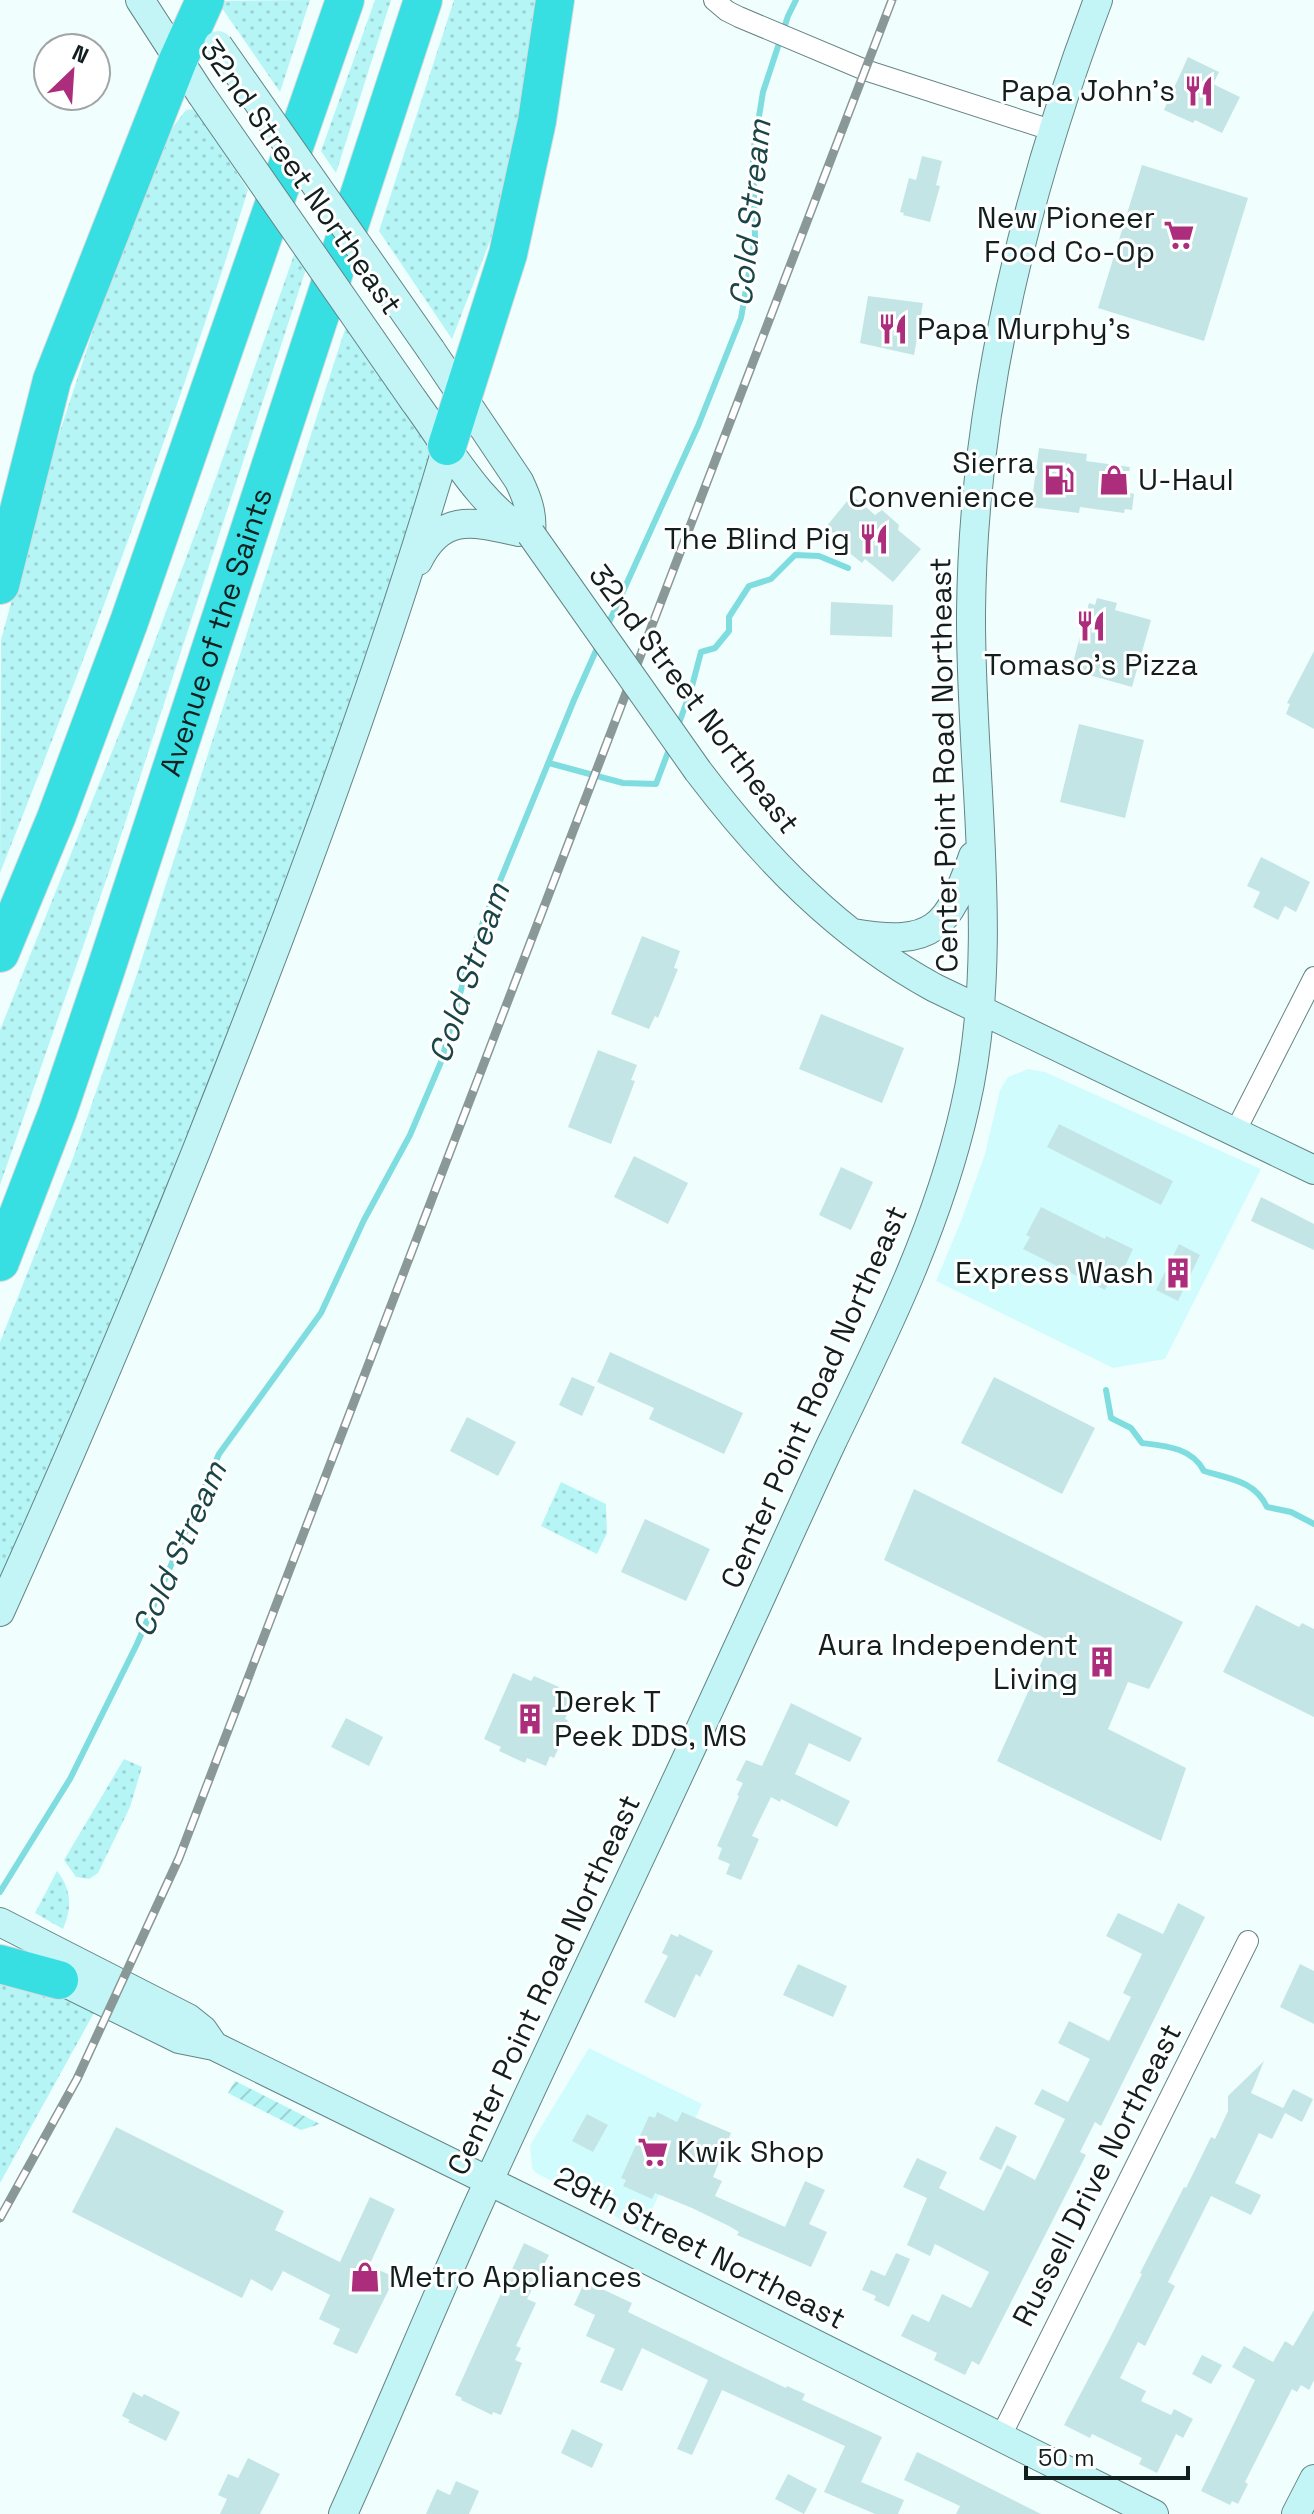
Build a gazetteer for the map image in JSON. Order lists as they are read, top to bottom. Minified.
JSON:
{"streets":{"highway":["Avenue of the Saints"],"main road":["32nd Street Northeast","Center Point Road Northeast","29th Street Northeast"],"street":["Russell Drive Northeast"]},"crossings":[["32nd Street Northeast","Center Point Road Northeast"],["Center Point Road Northeast","29th Street Northeast"],["Russell Drive Northeast","29th Street Northeast"]],"water":["Cold Stream"],"places":{"restaurant":["Papa John's","Papa Murphy's","The Blind Pig","Tomaso's Pizza"],"supermarket":["New Pioneer Food Co-Op","Kwik Shop"],"fuel station":["Sierra Convenience"],"shop":["U-Haul","Metro Appliances"],"building":["Express Wash","Aura Independent Living","Derek T Peek DDS, MS"]},"scale_bar":"50 m","north":"top right"}
